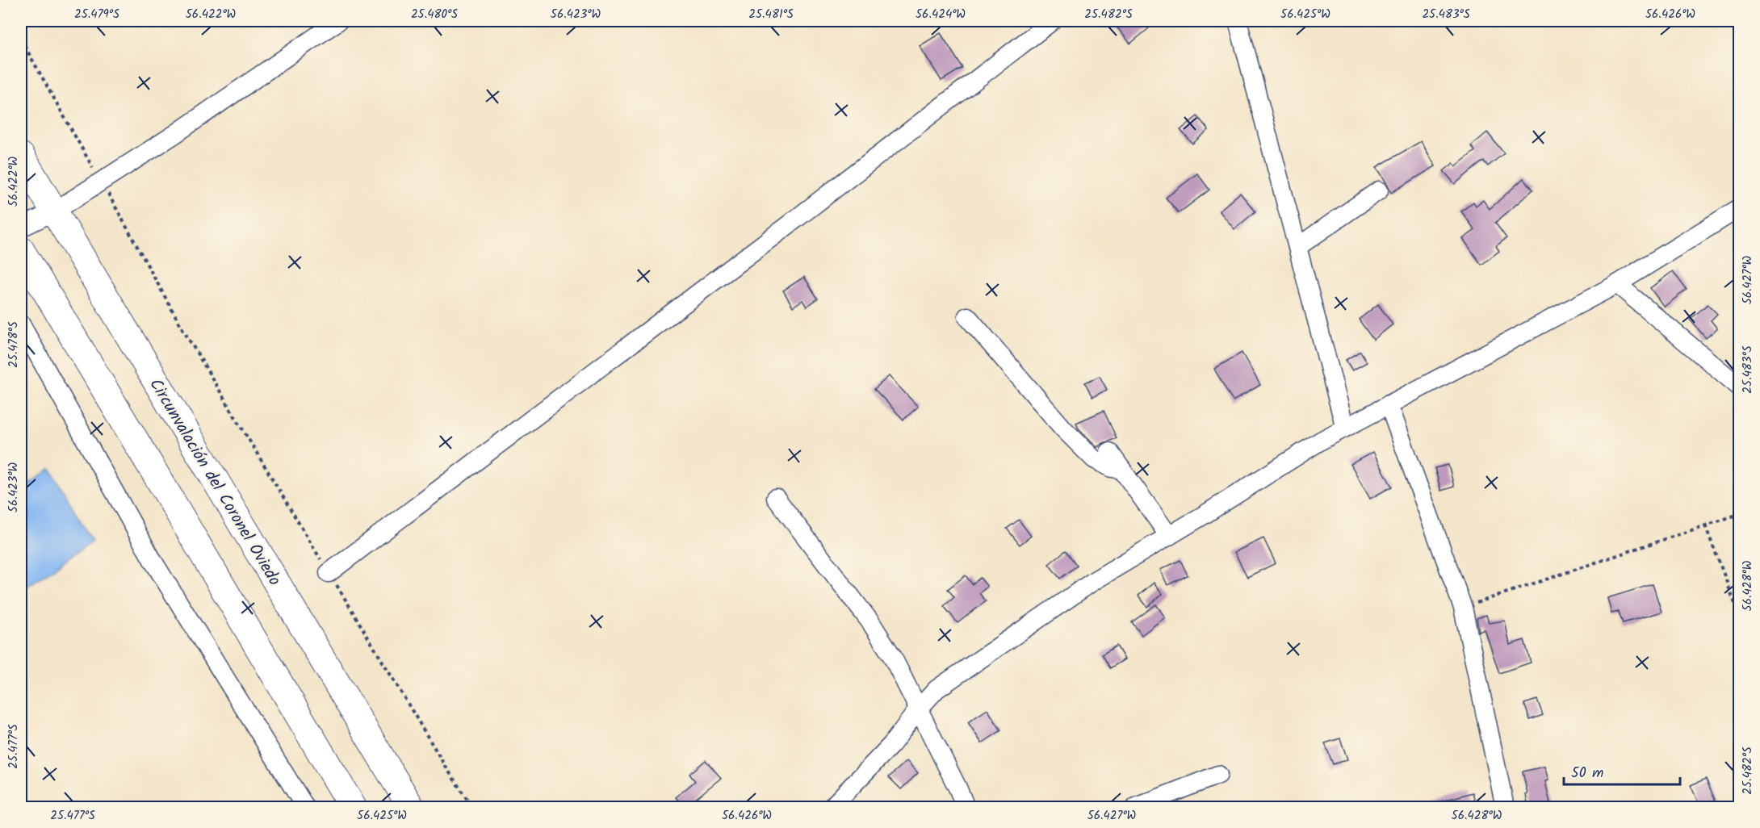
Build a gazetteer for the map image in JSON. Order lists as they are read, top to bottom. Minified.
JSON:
{"streets":{"highway":["Circunvalación del Coronel Oviedo"]},"scale_bar":"50 m","coordinates":["25.479°S","56.422°W","25.480°S","56.423°W","25.481°S","56.424°W","25.482°S","56.425°W","25.483°S","56.426°W","56.427°W","25.478°S","56.428°W","25.477°S"]}
